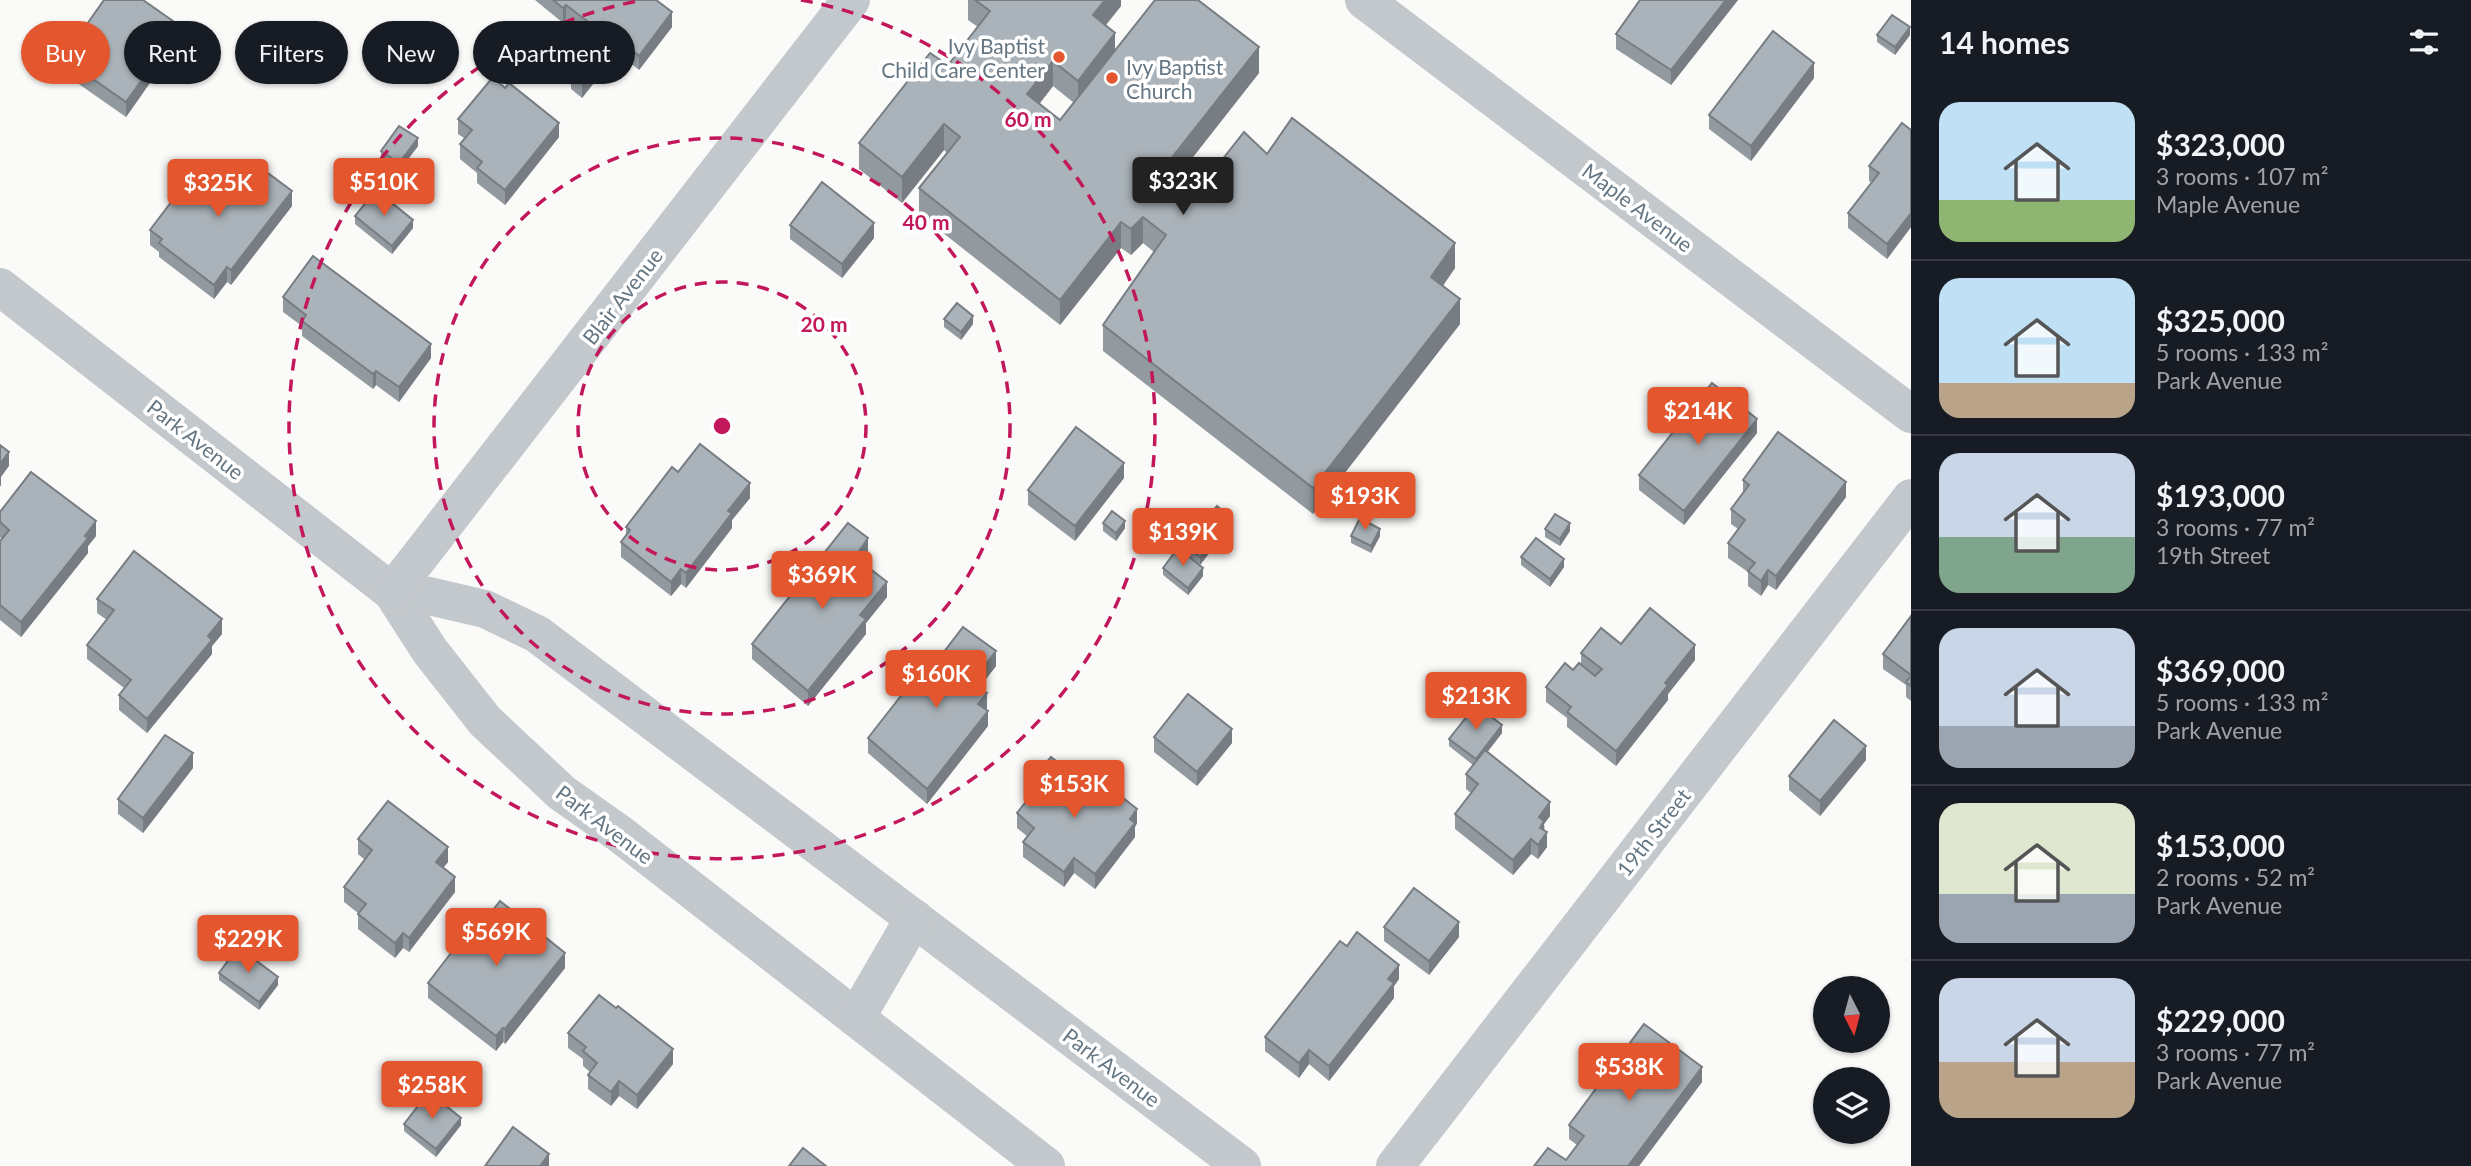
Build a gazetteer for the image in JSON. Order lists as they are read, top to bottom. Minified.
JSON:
{"streets":{"street":["Maple Avenue","Blair Avenue","Park Avenue","19th Street"]},"crossings":[["Blair Avenue","Park Avenue"]],"places":["Ivy Baptist Child Care Center","Ivy Baptist Church"],"north":"bottom","page":{"heading":"14 homes","chip":["Buy","Rent","Filters","New","Apartment"],"list":[{"name":"$323,000","note":"3 rooms · 107 m² · Maple Avenue"},{"name":"$325,000","note":"5 rooms · 133 m² · Park Avenue"},{"name":"$193,000","note":"3 rooms · 77 m² · 19th Street"},{"name":"$369,000","note":"5 rooms · 133 m² · Park Avenue"},{"name":"$153,000","note":"2 rooms · 52 m² · Park Avenue"},{"name":"$229,000","note":"3 rooms · 77 m² · Park Avenue"}],"price":["$323K","$510K","$325K","$214K","$193K","$139K","$369K","$160K","$213K","$153K","$569K","$229K","$538K","$258K"]},"rings":["60 m","40 m","20 m"]}
